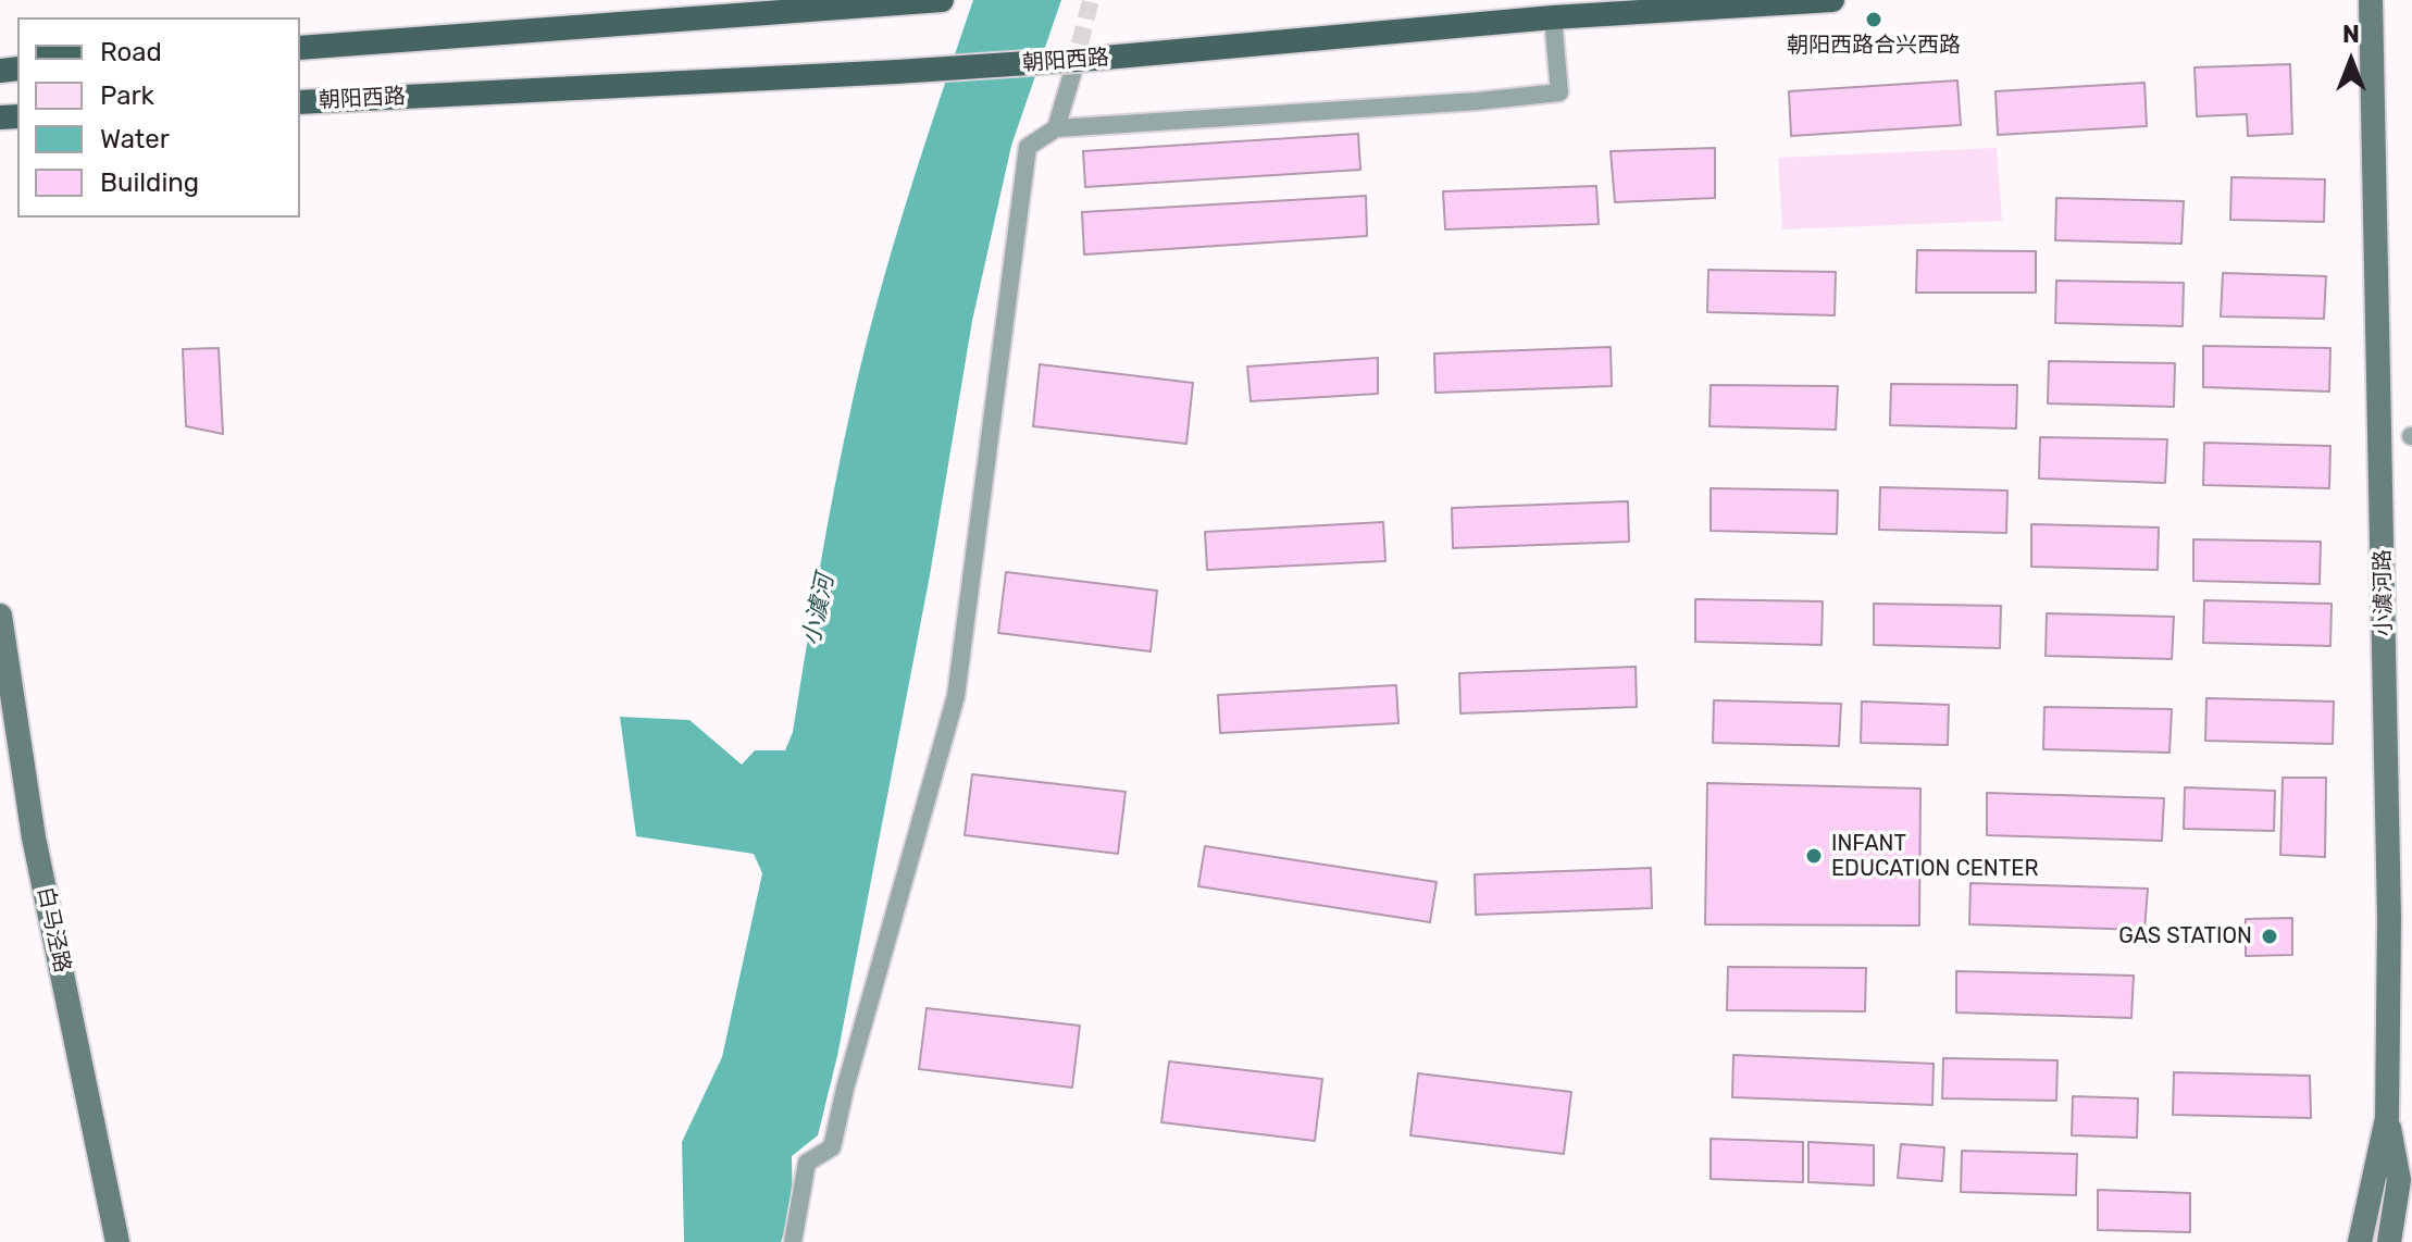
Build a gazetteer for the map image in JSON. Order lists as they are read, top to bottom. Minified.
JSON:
{"streets":{"main road":["朝阳西路","小澞河路","白马泾路"]},"water":["小澞河"],"places":["朝阳西路合兴西路","INFANT EDUCATION CENTER","GAS STATION"],"legend":["Road","Park","Water","Building"],"north":"top"}
